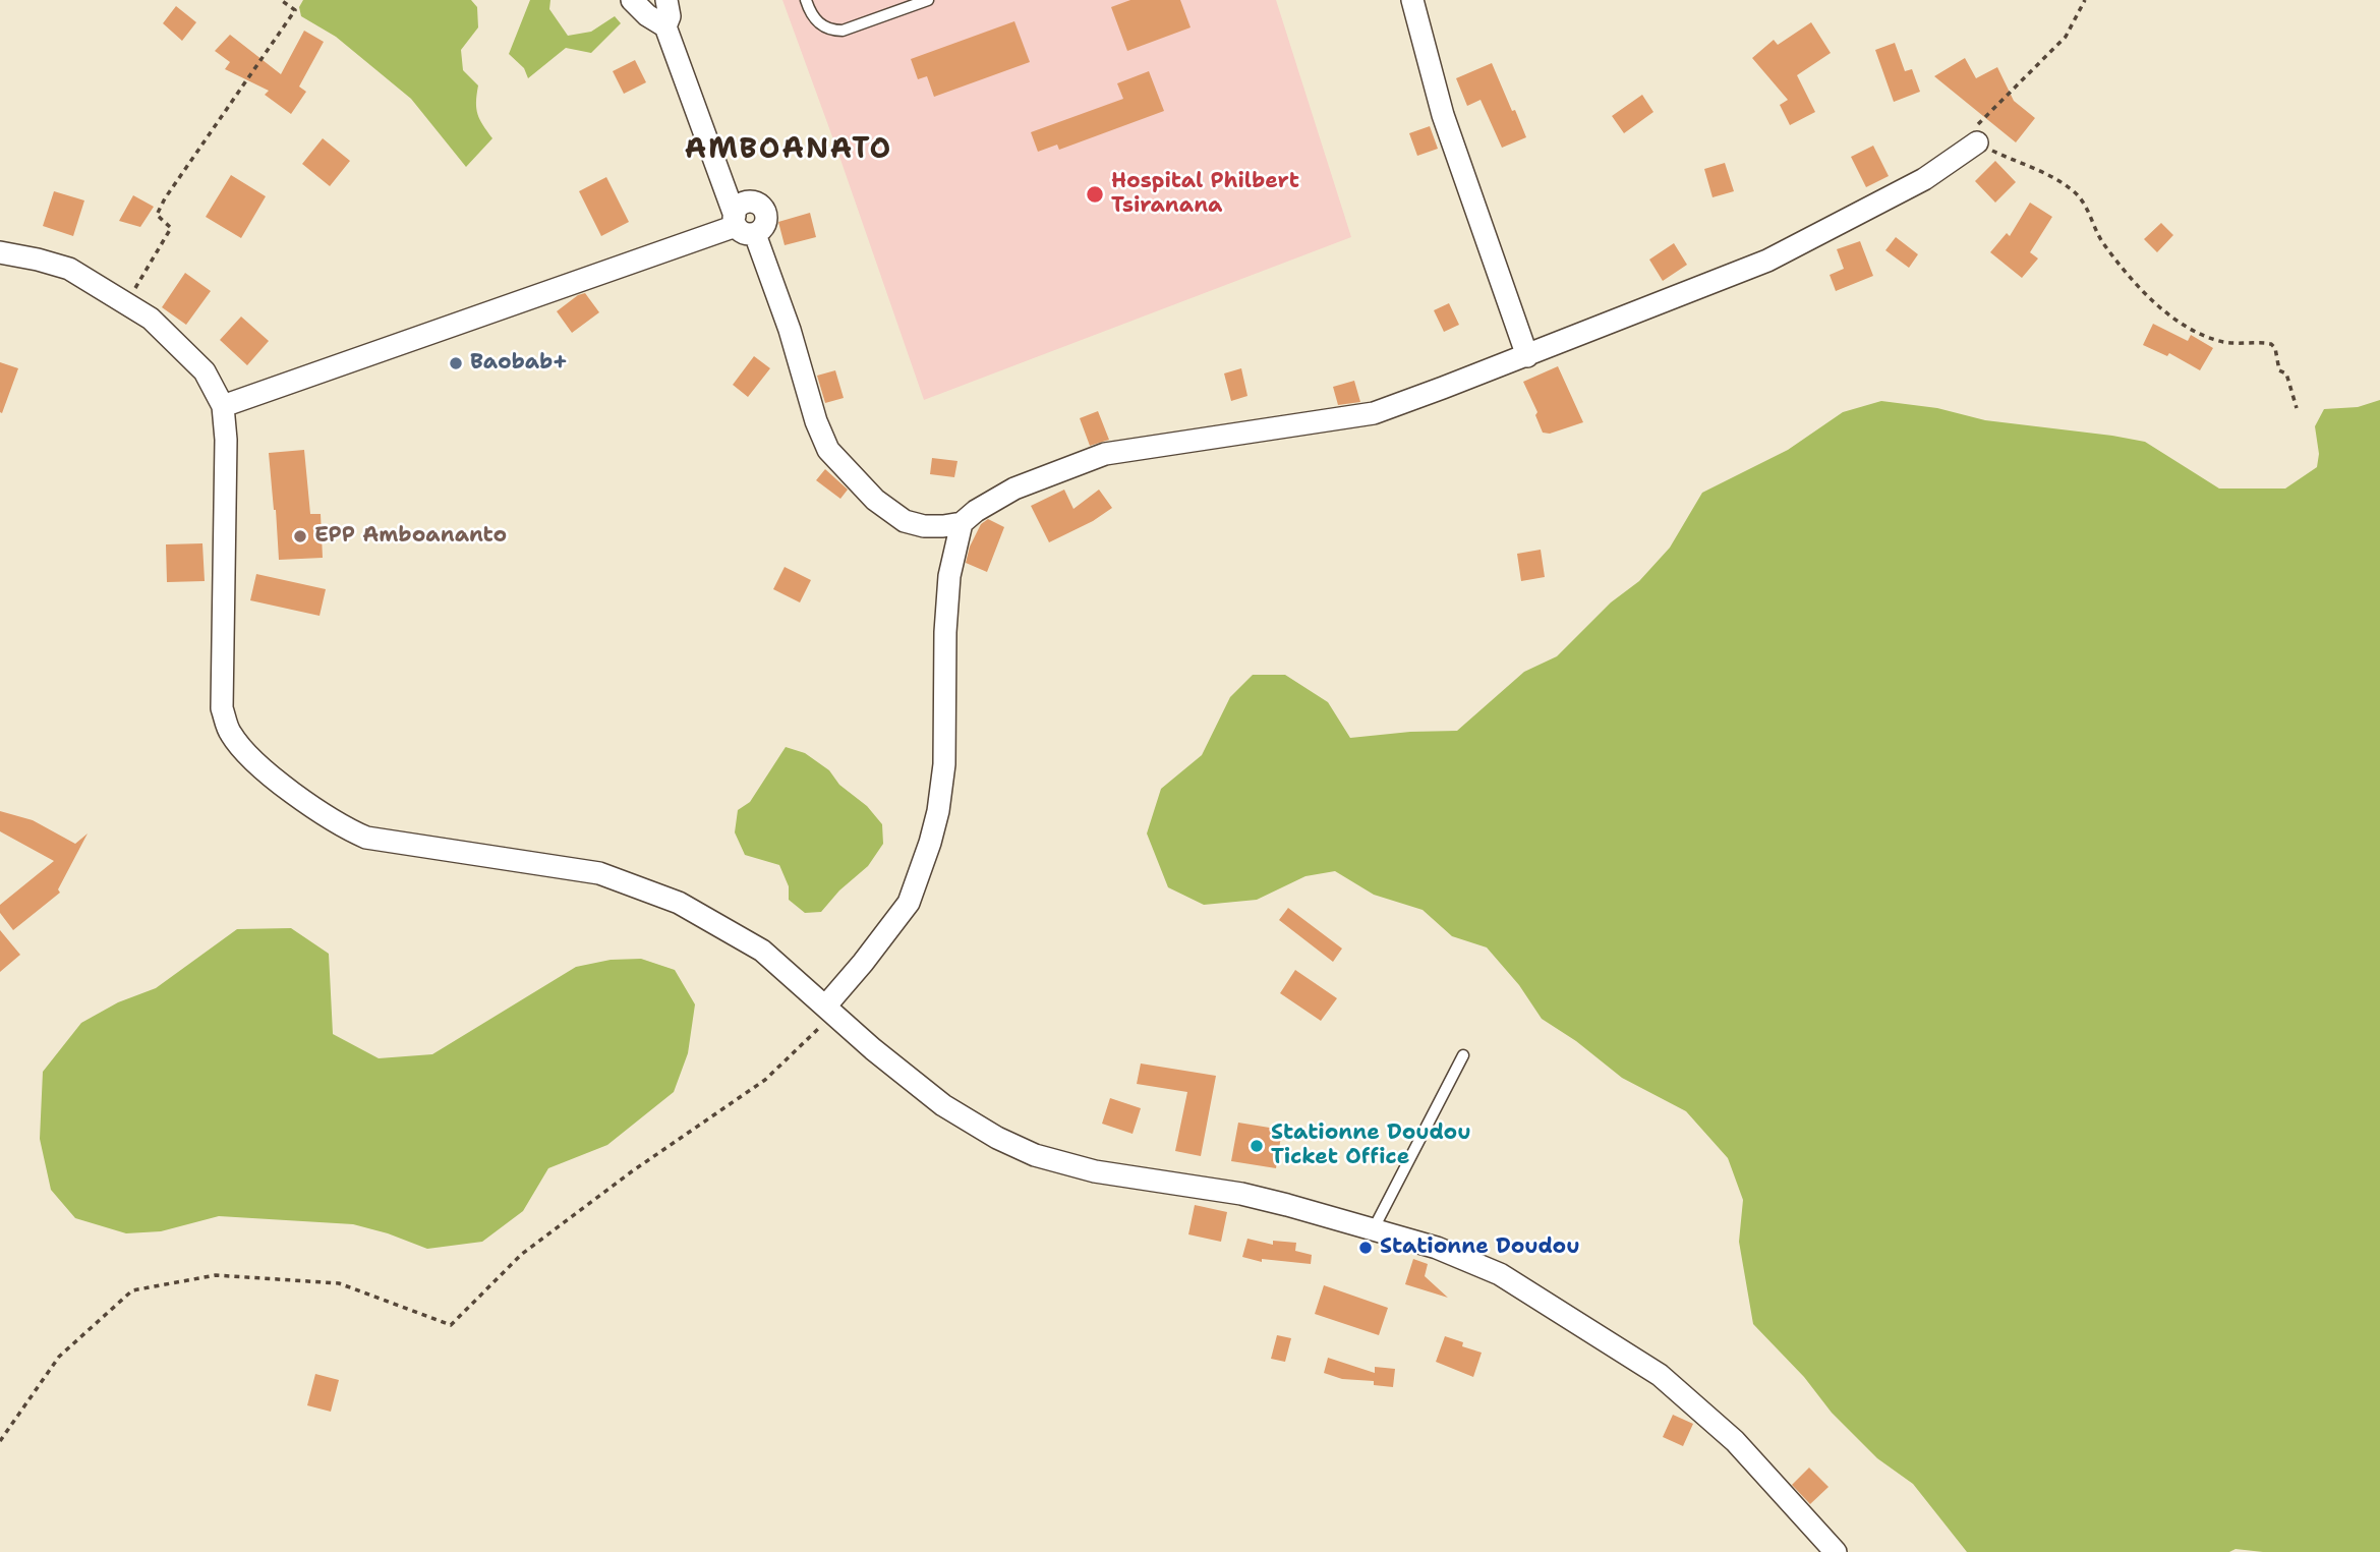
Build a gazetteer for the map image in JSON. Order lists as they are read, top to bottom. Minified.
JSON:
{"districts":["AMBOANATO"],"places":["Hospital Philbert Tsiranana","Baobab+","EPP Amboananto","Stationne Doudou Ticket Office","Stationne Doudou"]}
